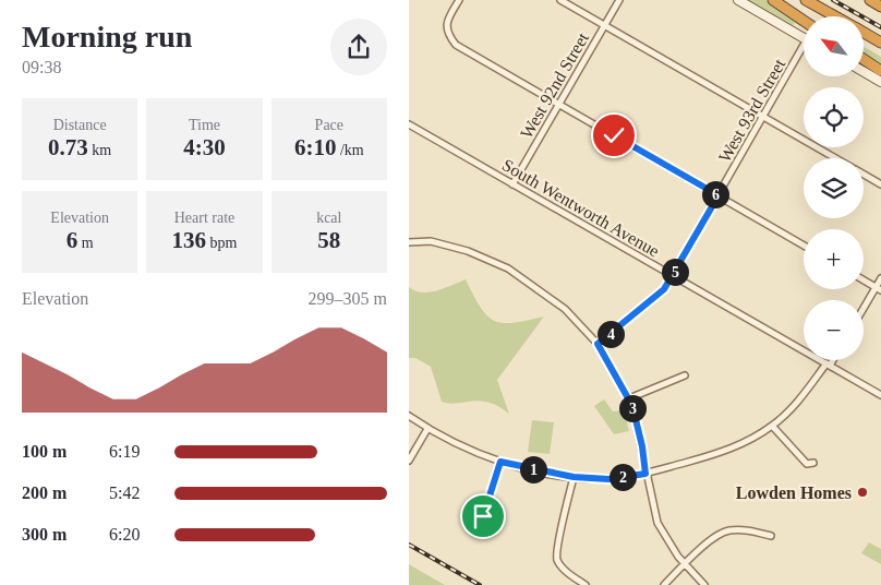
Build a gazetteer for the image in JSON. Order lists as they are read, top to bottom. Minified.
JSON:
{"streets":{"street":["West 92nd Street","West 93rd Street","South Wentworth Avenue"]},"crossings":[["West 92nd Street","South Wentworth Avenue"],["West 93rd Street","South Wentworth Avenue"]],"places":["Lowden Homes"],"north":"top left","page":{"heading":["Morning run","09:38"],"map_buttons":["+","−"],"stats":[["Distance","0.73 km"],["Time","4:30"],["Pace","6:10 /km"],["Elevation","6 m"],["Heart rate","136 bpm"],["kcal","58"]],"pins":["6","5","4","3","1","2"],"chart":["Elevation","299–305 m"],"list":[{"name":"100 m","note":"6:19"},{"name":"200 m","note":"5:42"},{"name":"300 m","note":"6:20"}]}}
